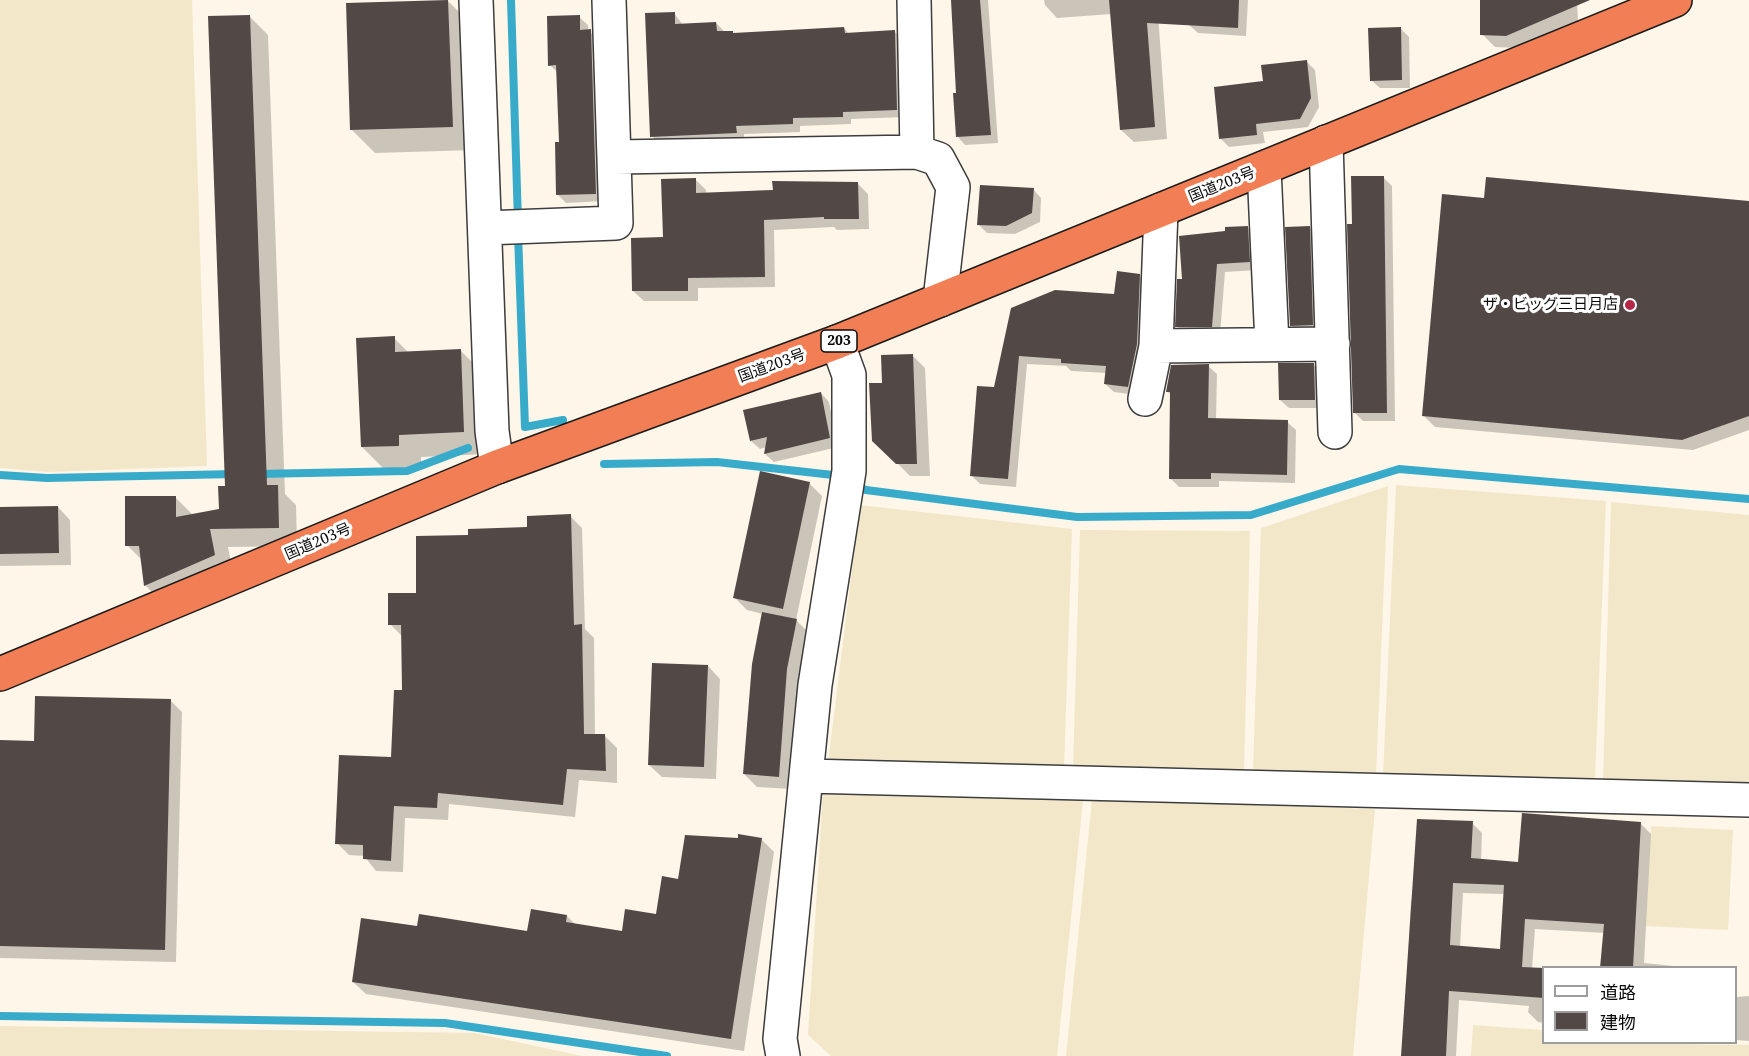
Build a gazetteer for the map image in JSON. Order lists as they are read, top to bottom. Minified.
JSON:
{"streets":{"highway":["国道203号","203"]},"places":["ザ・ビッグ三日月店"],"legend":["道路","建物"]}
